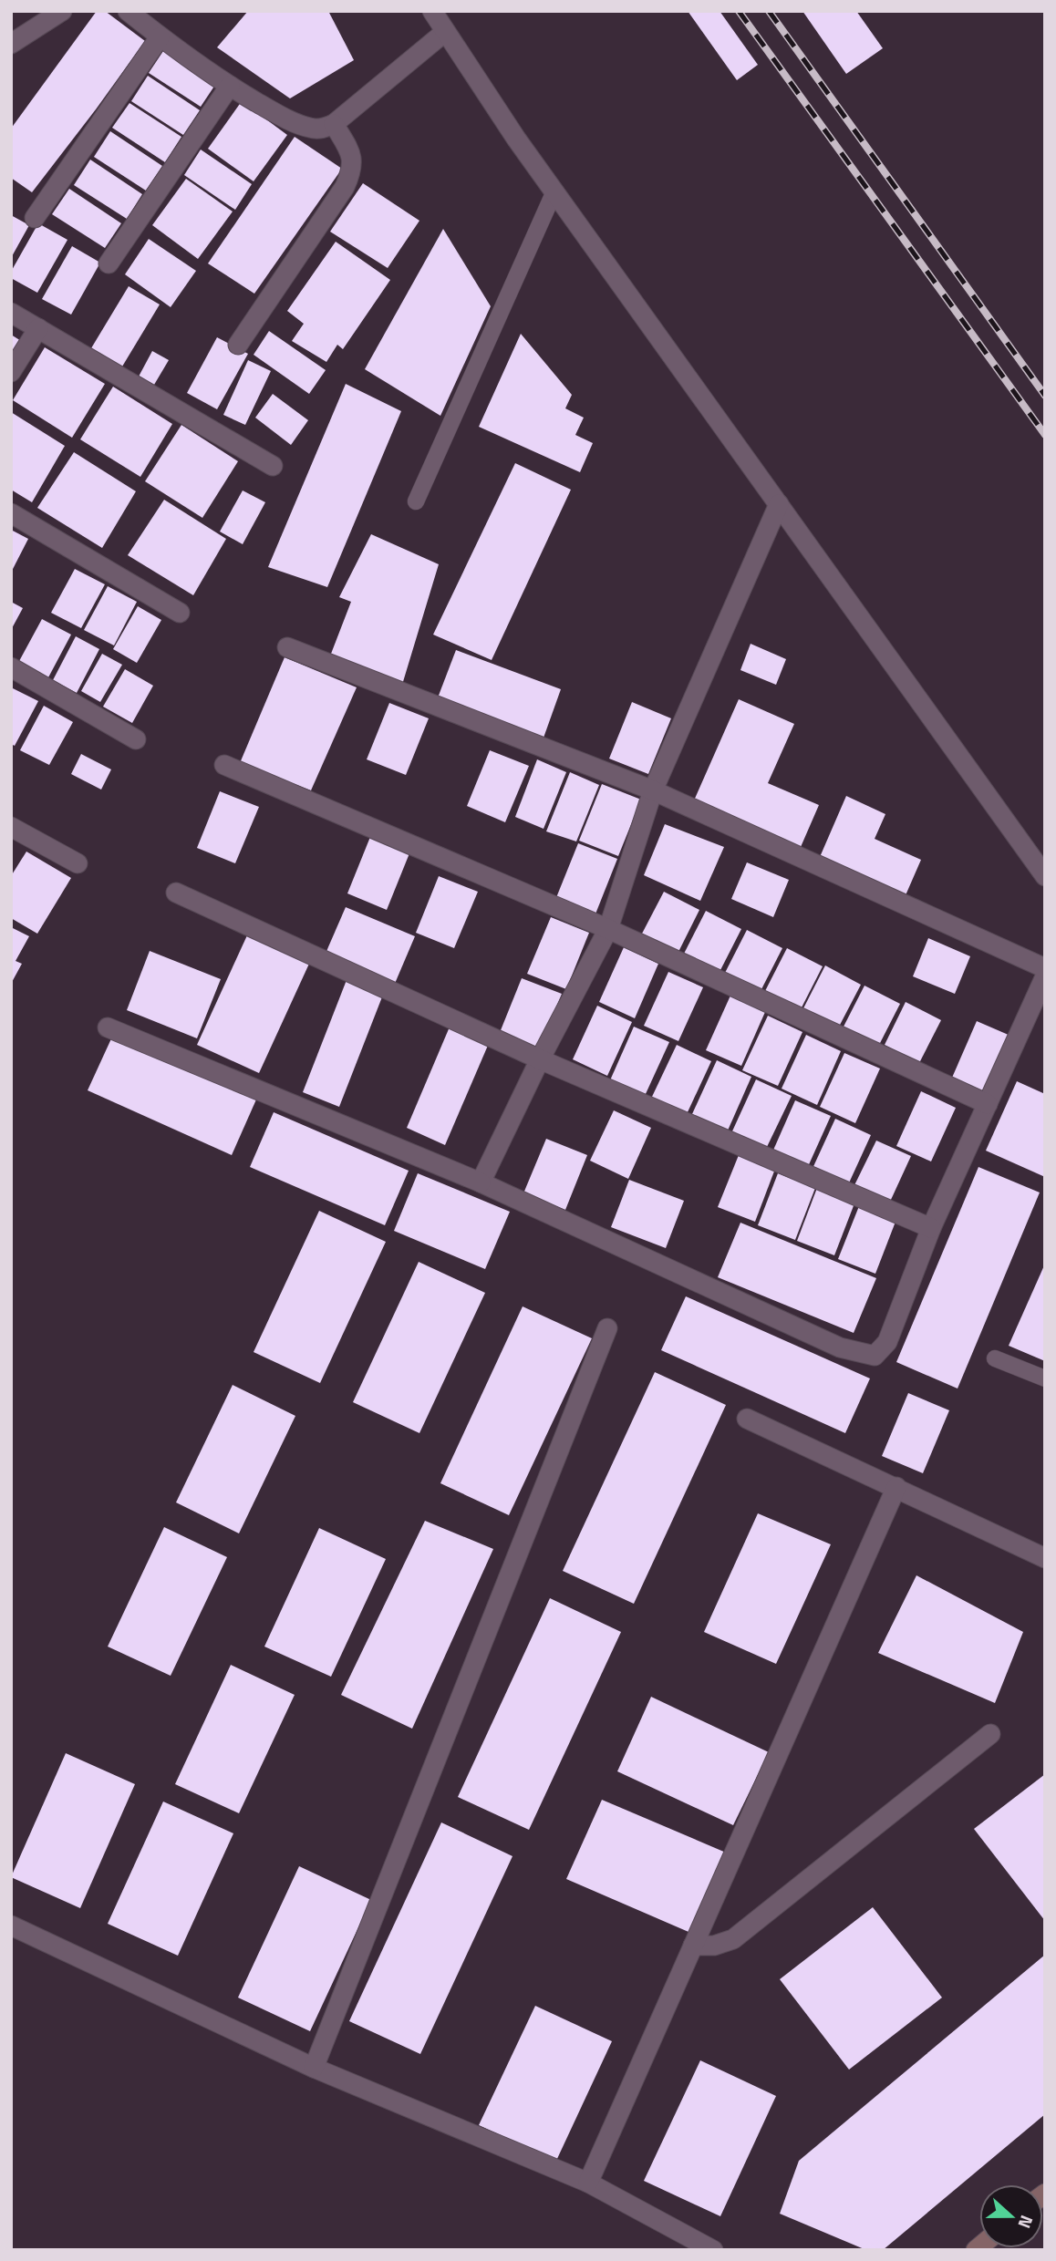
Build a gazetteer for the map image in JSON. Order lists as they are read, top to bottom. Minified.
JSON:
{"north":"right"}
